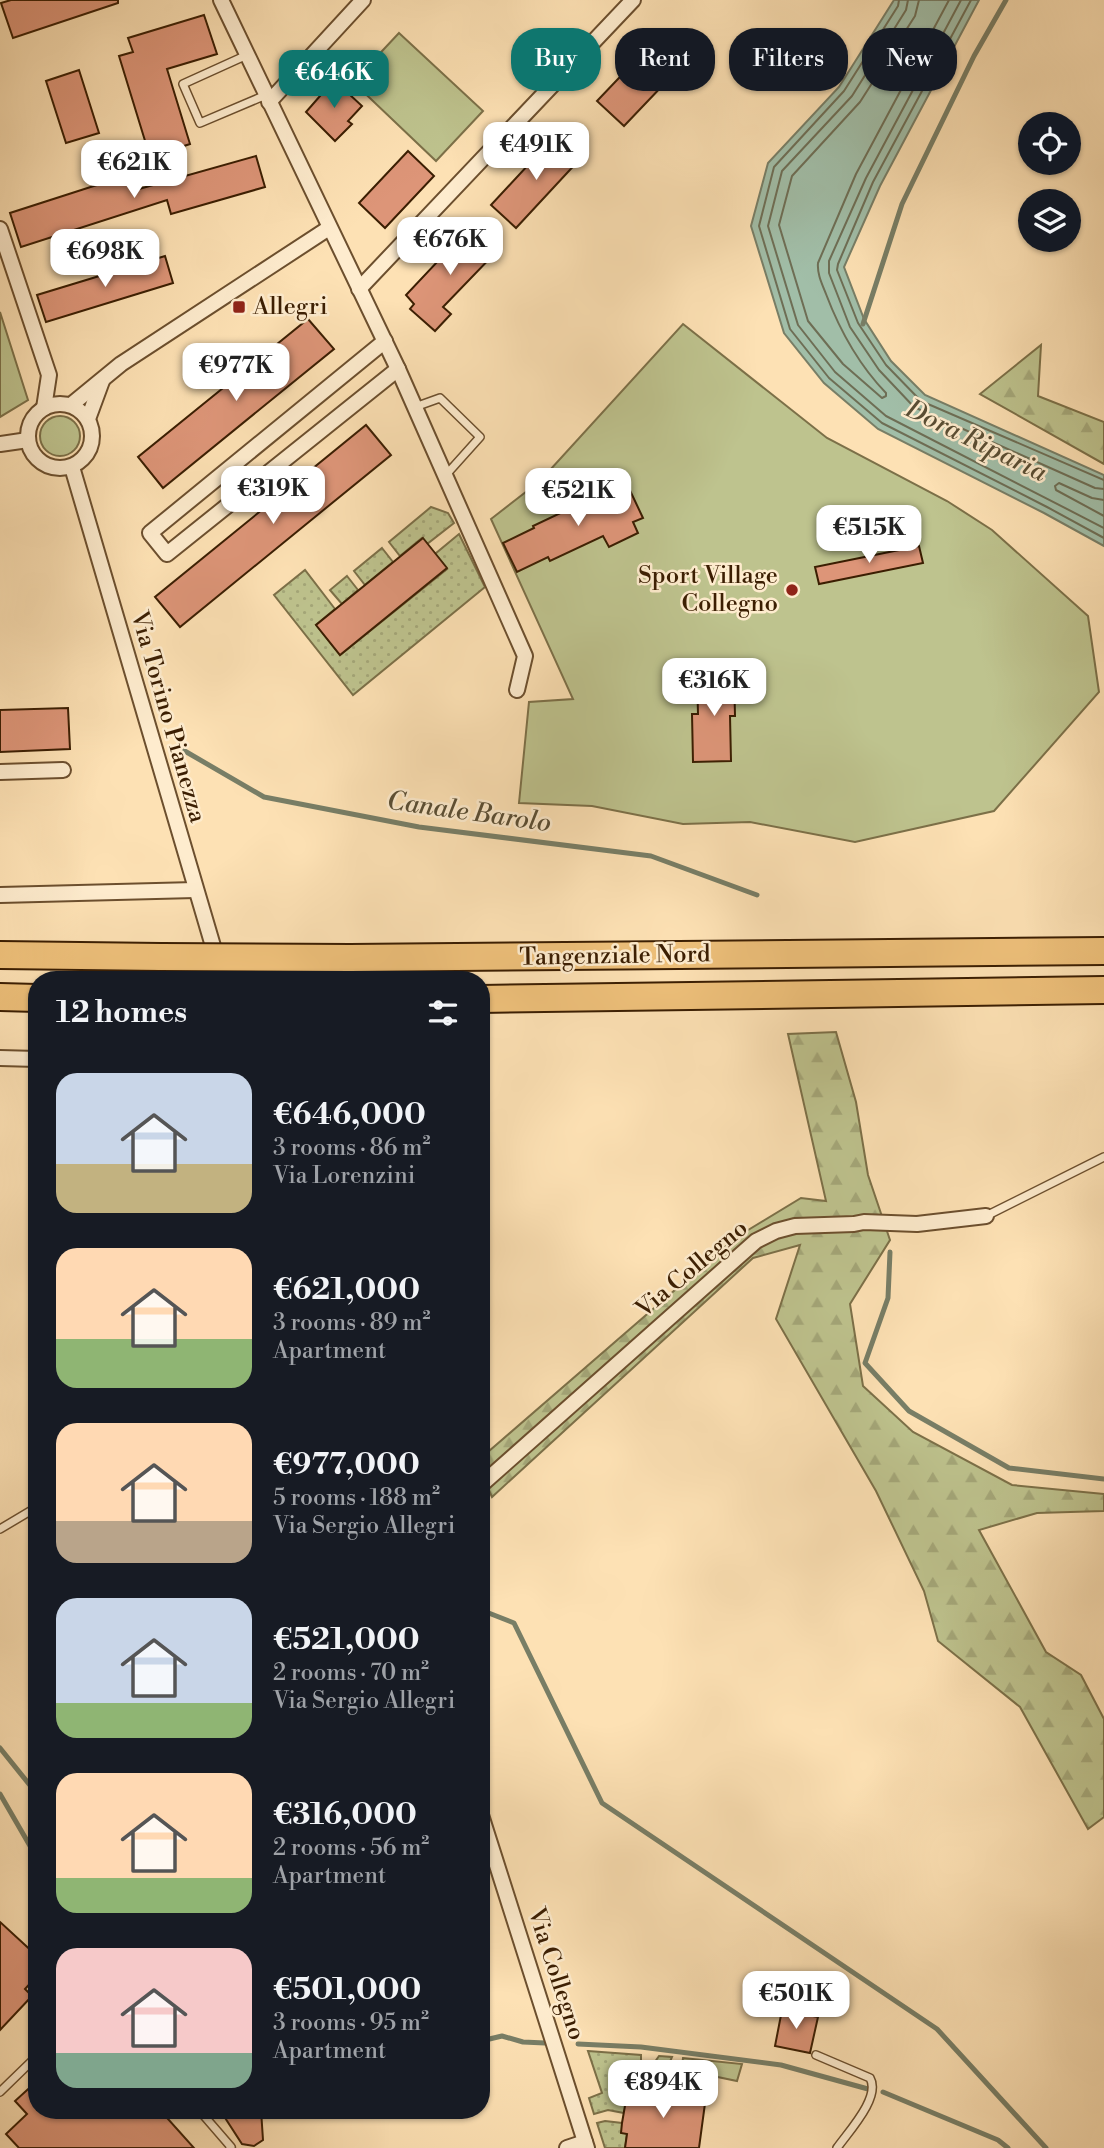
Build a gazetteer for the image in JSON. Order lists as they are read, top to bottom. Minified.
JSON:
{"streets":{"highway":["Tangenziale Nord"],"street":["Via Torino Pianezza","Via Collegno"]},"water":["Dora Riparia","Canale Barolo"],"places":{"transit":["Allegri"],"other":["Sport Village Collegno"]},"page":{"chip":["Buy","Rent","Filters","New"],"price":["€646K","€491K","€621K","€676K","€698K","€977K","€319K","€521K","€515K","€316K","€501K","€894K"],"heading":"12 homes","list":[{"name":"€646,000","note":"3 rooms · 86 m² · Via Lorenzini"},{"name":"€621,000","note":"3 rooms · 89 m² · Apartment"},{"name":"€977,000","note":"5 rooms · 188 m² · Via Sergio Allegri"},{"name":"€521,000","note":"2 rooms · 70 m² · Via Sergio Allegri"},{"name":"€316,000","note":"2 rooms · 56 m² · Apartment"},{"name":"€501,000","note":"3 rooms · 95 m² · Apartment"}]}}
